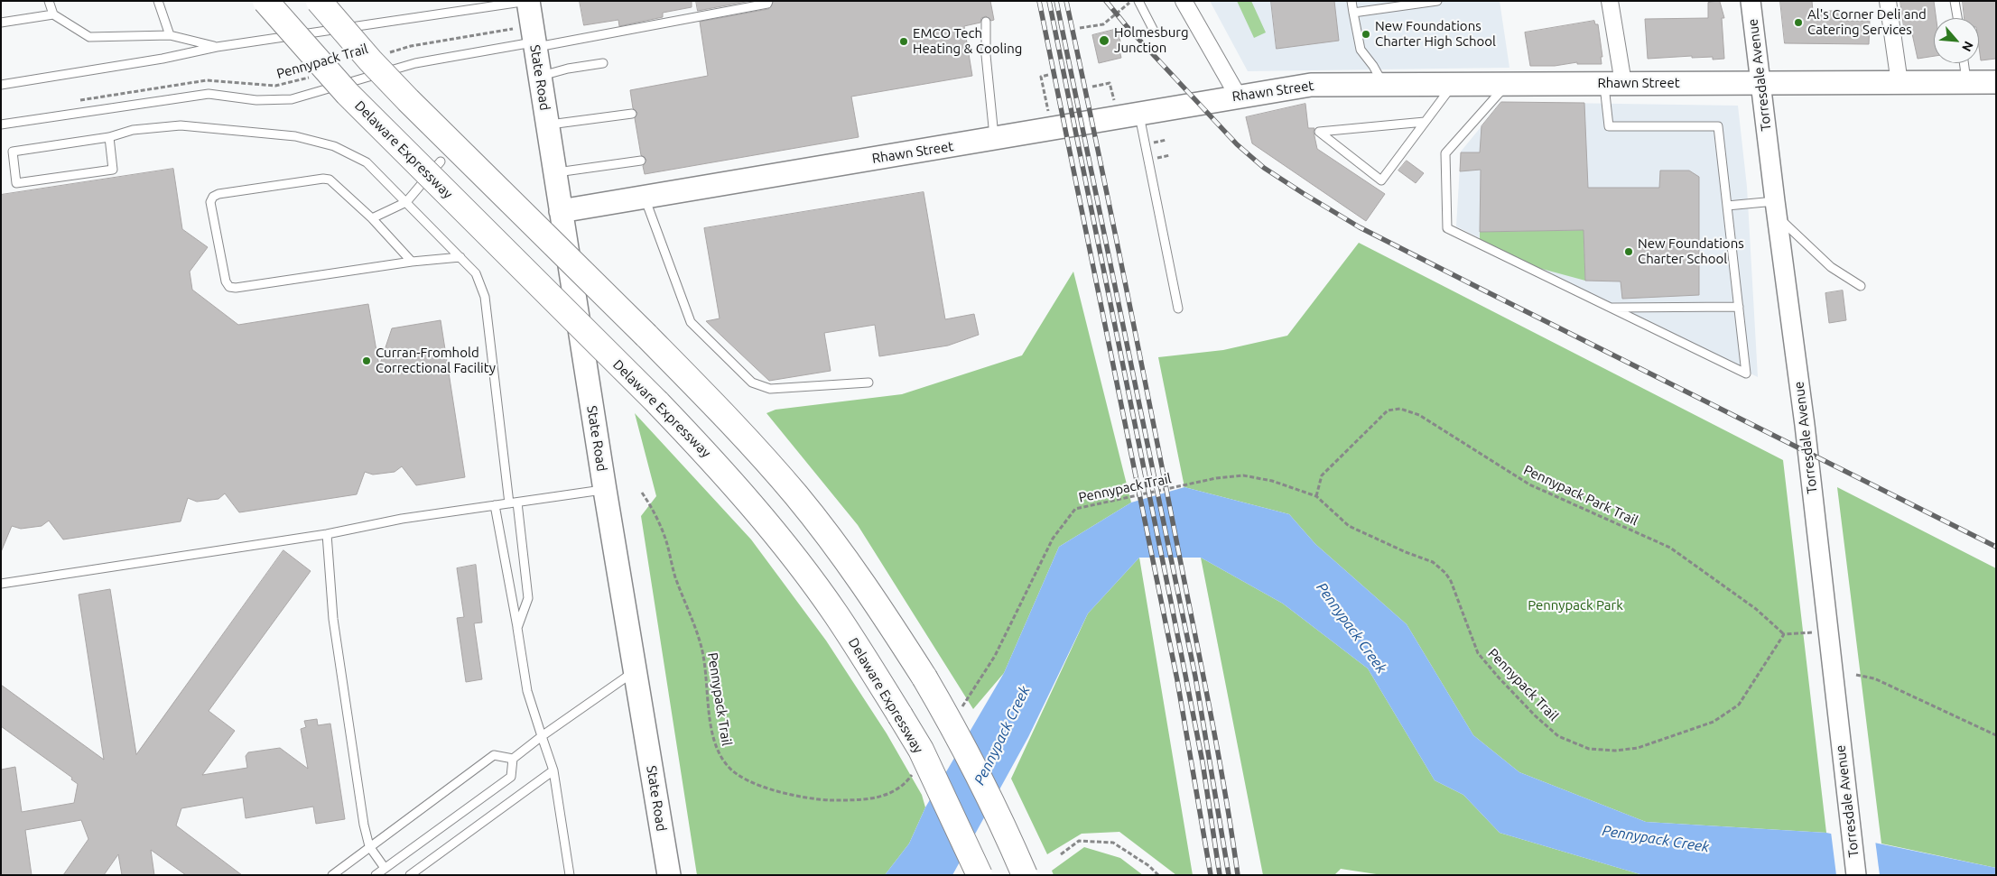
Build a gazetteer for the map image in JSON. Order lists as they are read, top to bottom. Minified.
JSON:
{"streets":{"highway":["Delaware Expressway"],"main road":["State Road","Rhawn Street"],"street":["Torresdale Avenue"],"path":["Pennypack Trail","Pennypack Park Trail"]},"crossings":[["Pennypack Trail","Pennypack Park Trail"],["Torresdale Avenue","Rhawn Street"],["State Road","Rhawn Street"]],"water":["Pennypack Creek"],"parks":["Pennypack Park"],"places":["Al's Corner Deli and Catering Services","New Foundations Charter High School","Holmesburg Junction","EMCO Tech Heating & Cooling","New Foundations Charter School","Curran-Fromhold Correctional Facility"],"north":"bottom right"}
